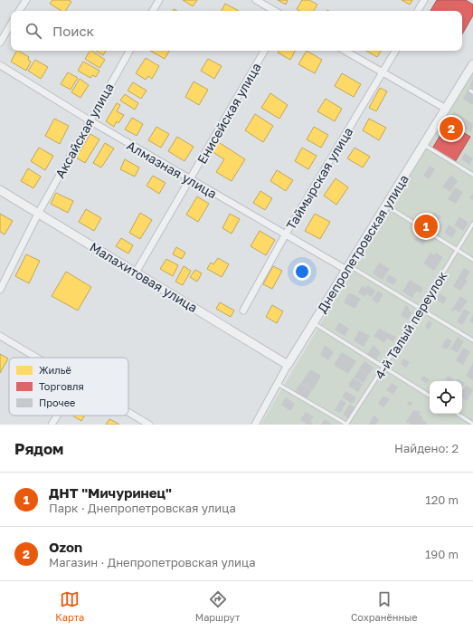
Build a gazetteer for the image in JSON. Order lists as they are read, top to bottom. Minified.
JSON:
{"streets":{"street":["Енисейская улица","Аксайская улица","Алмазная улица","Таймырская улица","Днепропетровская улица","Малахитовая улица"],"lane":["4-й Талый переулок"]},"crossings":[["Енисейская улица","Алмазная улица"],["Енисейская улица","Малахитовая улица"],["Аксайская улица","Алмазная улица"],["Аксайская улица","Малахитовая улица"],["Алмазная улица","Таймырская улица"],["Алмазная улица","Днепропетровская улица"],["Днепропетровская улица","Малахитовая улица"]],"legend":["Жильё","Торговля","Прочее"],"page":{"search":"Поиск","pins":["2","1"],"heading":["Рядом","Найдено: 2"],"list":[{"mark":"1","name":"ДНТ \"Мичуринец\"","note":"Парк · Днепропетровская улица","value":"120 m"},{"mark":"2","name":"Ozon","note":"Магазин · Днепропетровская улица","value":"190 m"}],"nav":["Карта","Маршрут","Сохранённые"]}}
